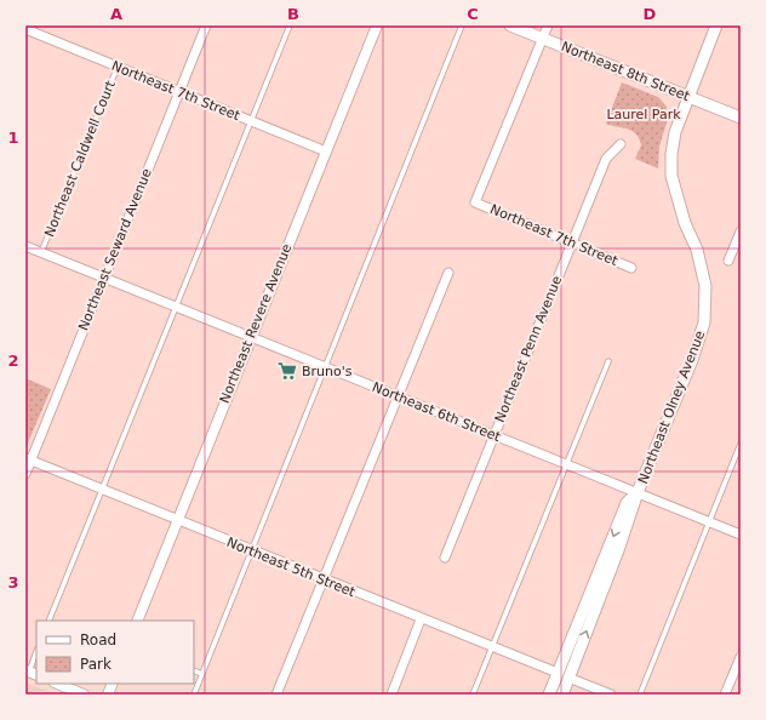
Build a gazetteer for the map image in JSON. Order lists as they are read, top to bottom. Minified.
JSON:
{"streets":{"main road":["Northeast 8th Street","Northeast Olney Avenue"],"street":["Northeast 7th Street","Northeast Seward Avenue","Northeast Revere Avenue","Northeast Penn Avenue","Northeast 6th Street","Northeast 5th Street"],"lane":["Northeast Caldwell Court"]},"crossings":[["Northeast 8th Street","Northeast 7th Street"],["Northeast 8th Street","Northeast Olney Avenue"],["Northeast 7th Street","Northeast Caldwell Court"],["Northeast 7th Street","Northeast Seward Avenue"],["Northeast 7th Street","Northeast Revere Avenue"],["Northeast 7th Street","Northeast Penn Avenue"],["Northeast Caldwell Court","Northeast 6th Street"],["Northeast Seward Avenue","Northeast 6th Street"],["Northeast Seward Avenue","Northeast 5th Street"],["Northeast Revere Avenue","Northeast 6th Street"],["Northeast Revere Avenue","Northeast 5th Street"],["Northeast Penn Avenue","Northeast 6th Street"],["Northeast Olney Avenue","Northeast 6th Street"],["Northeast Olney Avenue","Northeast 5th Street"]],"parks":["Laurel Park"],"places":{"supermarket":["Bruno's"]},"legend":["Road","Park"],"grid":{"columns":["A","B","C","D"],"rows":["1","2","3"]}}
